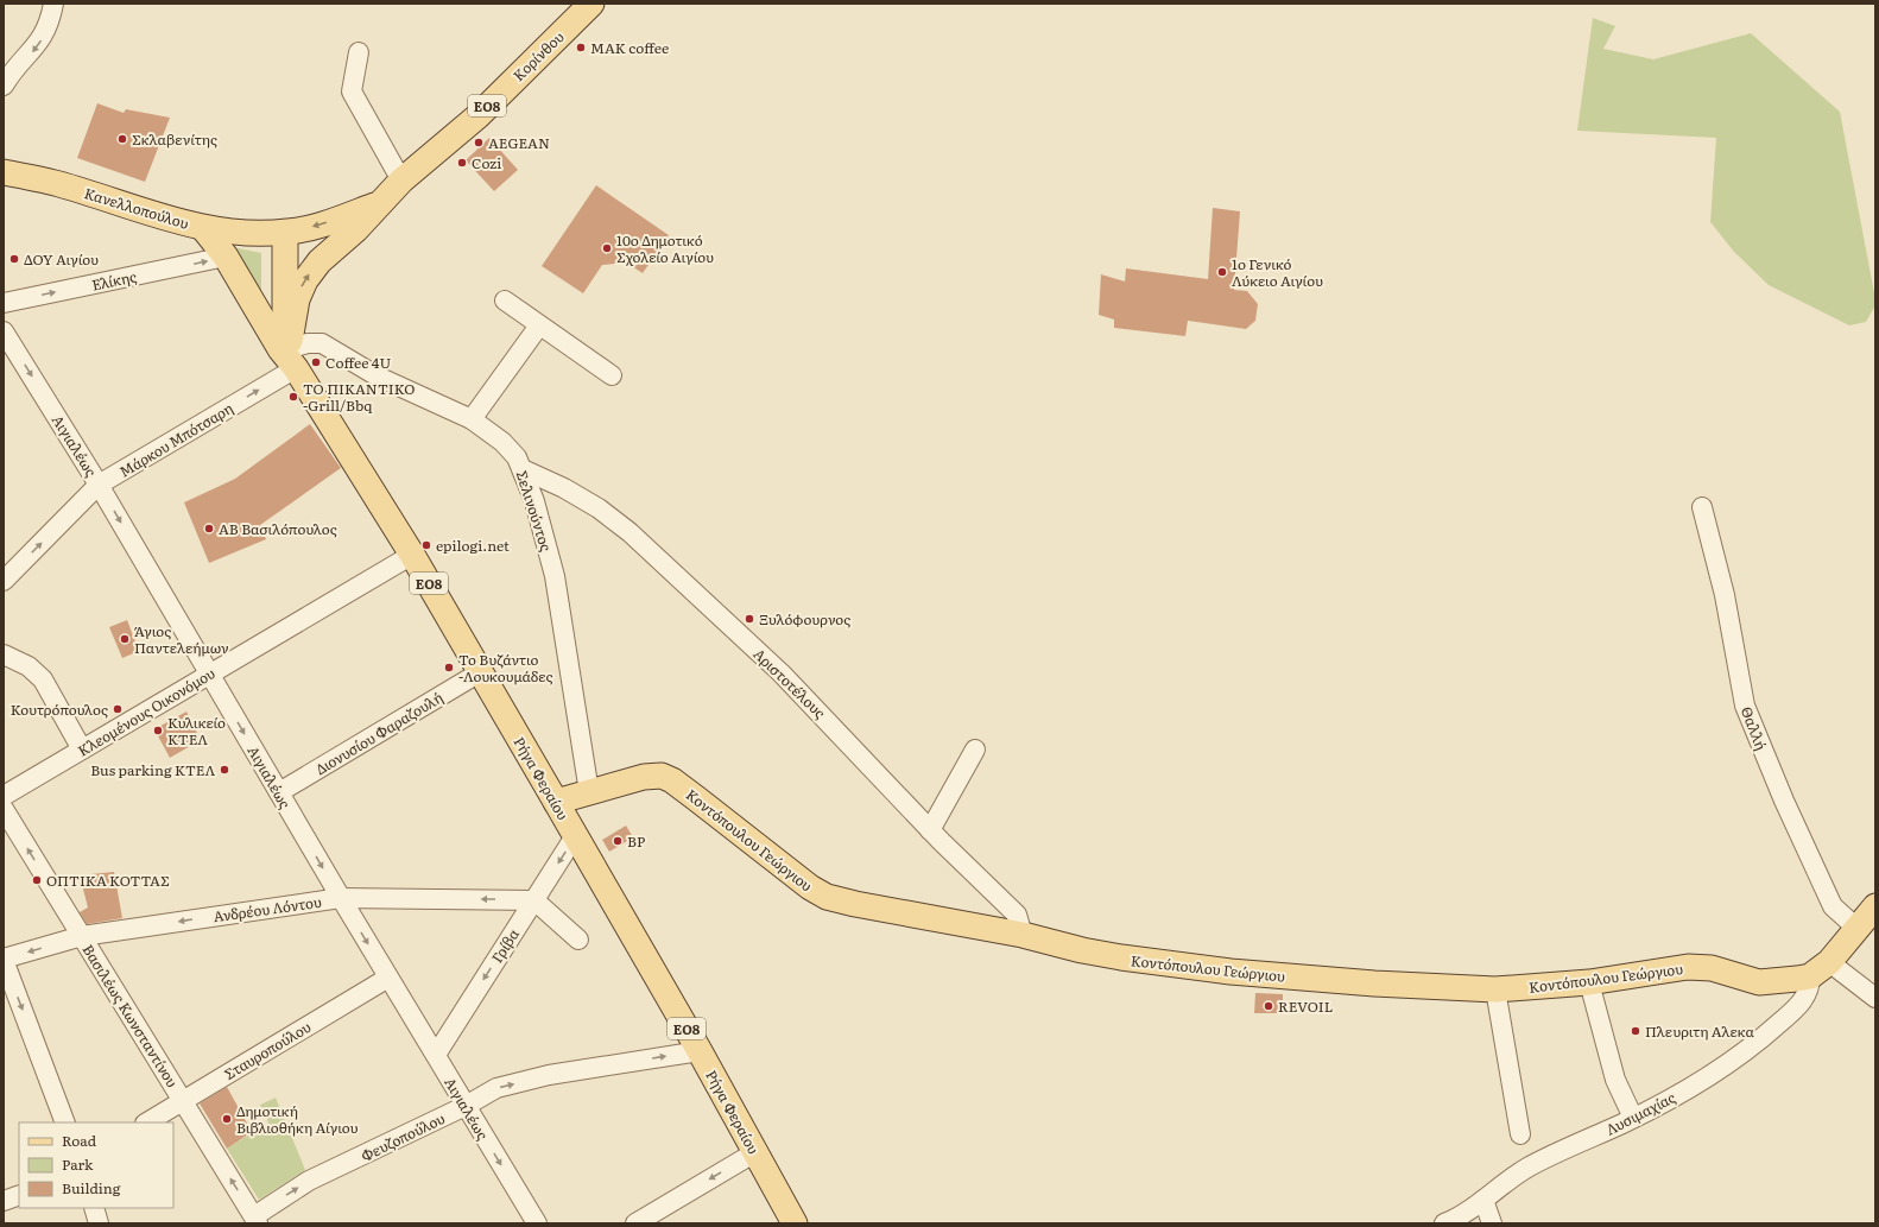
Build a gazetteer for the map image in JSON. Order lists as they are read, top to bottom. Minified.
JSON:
{"streets":{"main road":["Κορίνθου","ΕΟ8","Κανελλοπούλου","Ρήγα Φεραίου","Κοντόπουλου Γεώργιου"],"street":["Ελίκης","Μάρκου Μπότσαρη","Αιγιαλέως","Σελινούντος","Αριστοτέλους","Κλεομένους Οικονόμου","Θαλλή","Διονυσίου Φαραζουλή","Ανδρέου Λόντου","Γρίβα","Βασιλέως Κωνσταντίνου","Σταυροπούλου","Λυσιμαχίας","Φευζοπούλου"]},"crossings":[["Κορίνθου","ΕΟ8"],["Κορίνθου","Κανελλοπούλου"],["ΕΟ8","Κανελλοπούλου"],["ΕΟ8","Μάρκου Μπότσαρη"],["ΕΟ8","Σελινούντος"],["ΕΟ8","Ρήγα Φεραίου"],["Κανελλοπούλου","Ρήγα Φεραίου"],["Ελίκης","Ρήγα Φεραίου"],["Μάρκου Μπότσαρη","Αιγιαλέως"],["Μάρκου Μπότσαρη","Σελινούντος"],["Μάρκου Μπότσαρη","Ρήγα Φεραίου"],["Αιγιαλέως","Κλεομένους Οικονόμου"],["Αιγιαλέως","Διονυσίου Φαραζουλή"],["Αιγιαλέως","Ανδρέου Λόντου"],["Αιγιαλέως","Γρίβα"],["Αιγιαλέως","Σταυροπούλου"],["Αιγιαλέως","Φευζοπούλου"],["Σελινούντος","Αριστοτέλους"],["Σελινούντος","Ρήγα Φεραίου"],["Σελινούντος","Κοντόπουλου Γεώργιου"],["Αριστοτέλους","Κοντόπουλου Γεώργιου"],["Κλεομένους Οικονόμου","Ρήγα Φεραίου"],["Θαλλή","Κοντόπουλου Γεώργιου"],["Διονυσίου Φαραζουλή","Ρήγα Φεραίου"],["Ρήγα Φεραίου","Κοντόπουλου Γεώργιου"],["Ρήγα Φεραίου","Γρίβα"],["Ρήγα Φεραίου","Φευζοπούλου"],["Κοντόπουλου Γεώργιου","Λυσιμαχίας"],["Ανδρέου Λόντου","Γρίβα"],["Ανδρέου Λόντου","Βασιλέως Κωνσταντίνου"],["Βασιλέως Κωνσταντίνου","Σταυροπούλου"],["Βασιλέως Κωνσταντίνου","Φευζοπούλου"]],"one_way":["Ελίκης","Μάρκου Μπότσαρη","Αιγιαλέως","Ανδρέου Λόντου","Γρίβα","Βασιλέως Κωνσταντίνου","Φευζοπούλου"],"places":["ΜΑΚ coffee","Σκλαβενίτης","AEGEAN","Cozi","10o Δημοτικό Σχολείο Αιγίου","ΔΟΥ Αιγίου","1o Γενικό Λύκειο Αιγίου","Coffee 4U","ΤΟ ΠΙΚΑΝΤΙΚΟ -Grill/Bbq","ΑΒ Βασιλόπουλος","epilogi.net","Ξυλόφουρνος","Άγιος Παντελεήμων","Το Βυζάντιο -Λουκουμάδες","Κουτρόπουλος","Κυλικείο ΚΤΕΛ","Bus parking ΚΤΕΛ","BP","ΟΠΤΙΚΑ ΚΟΤΤΑΣ","REVOIL","Πλευριτη Αλεκα","Δημοτική Βιβλιοθήκη Αίγιου"],"legend":["Road","Park","Building"]}
